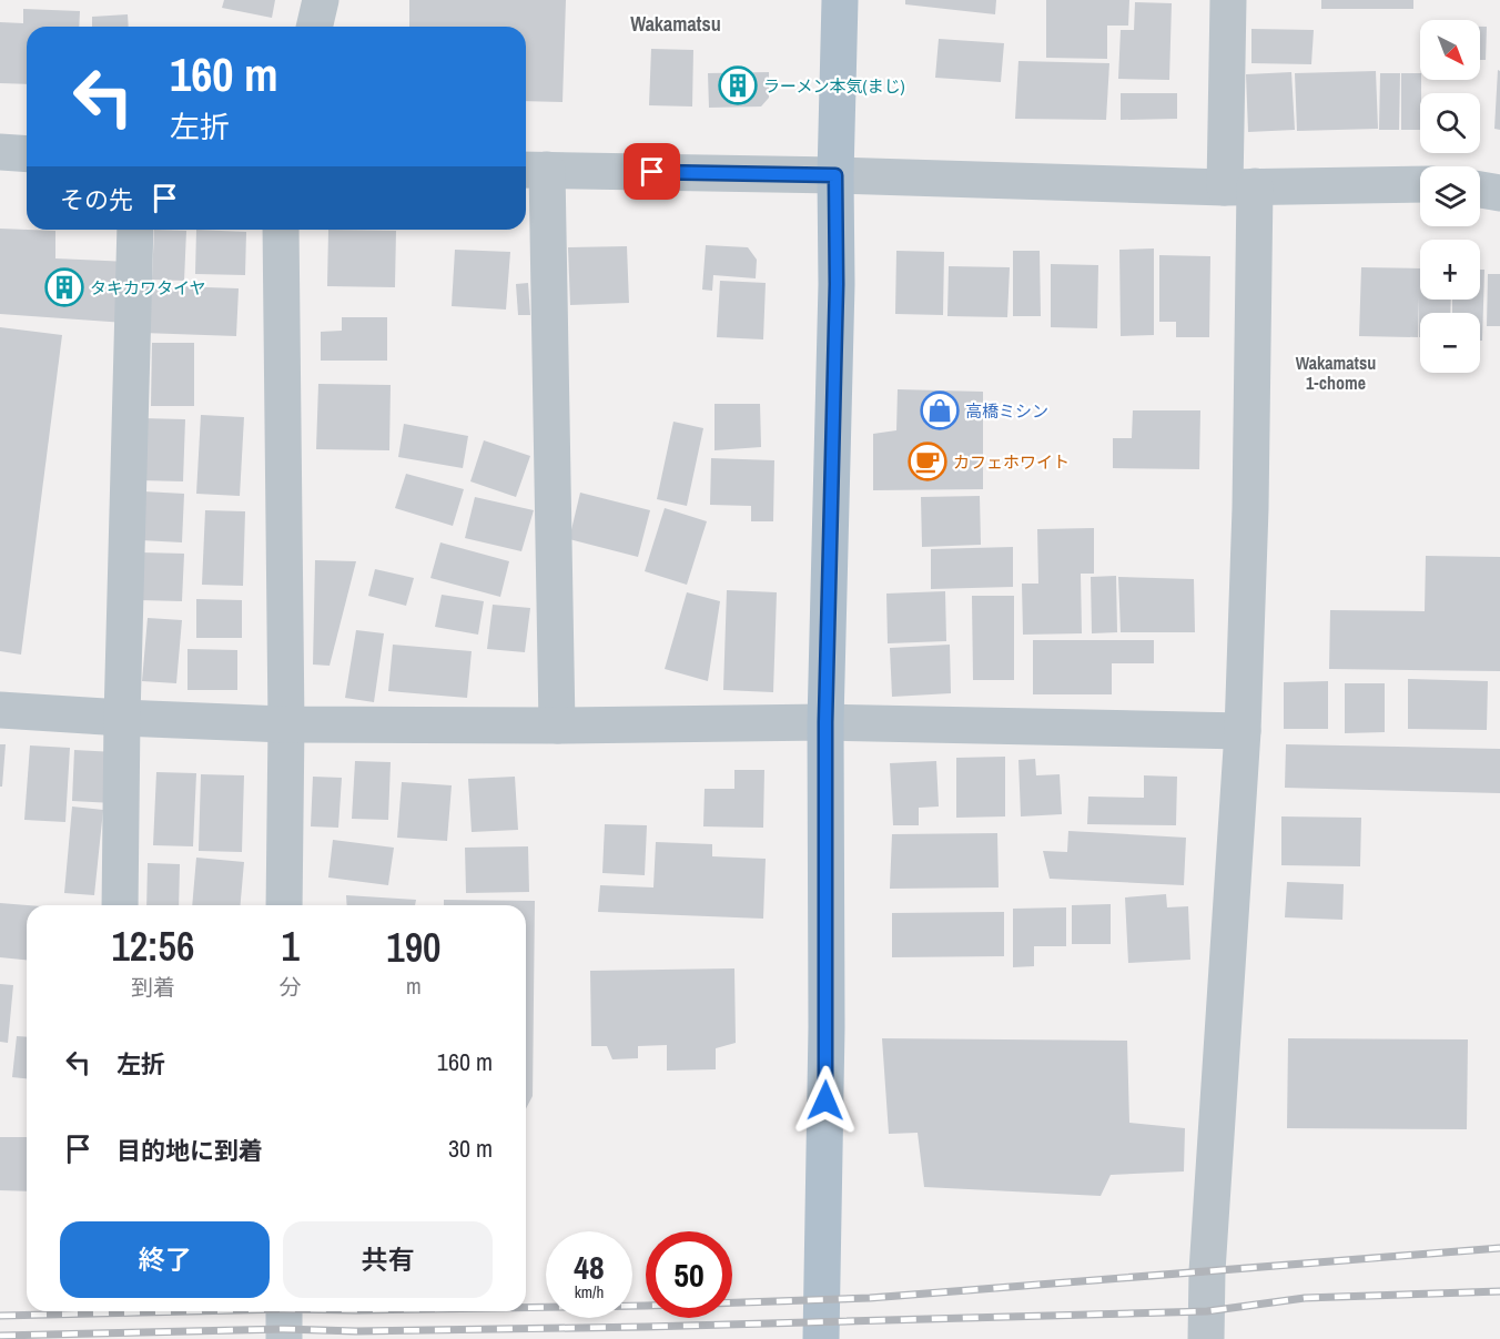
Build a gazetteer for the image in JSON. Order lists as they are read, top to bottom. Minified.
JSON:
{"districts":["Wakamatsu","Wakamatsu 1-chome"],"places":{"building":["ラーメン本気(まじ)","タキカワタイヤ"],"shop":["高橋ミシン"],"cafe":["カフェホワイト"]},"north":"bottom right","page":{"map_buttons":["+","−"],"turn":["160 m","左折"],"then":"その先","eta":["12:56","到着","1","分","190","m"],"list":[{"name":"左折","value":"160 m"},{"name":"目的地に到着","value":"30 m"}],"buttons":["終了","共有"],"speed":"48 km/h","limit":"50"}}
